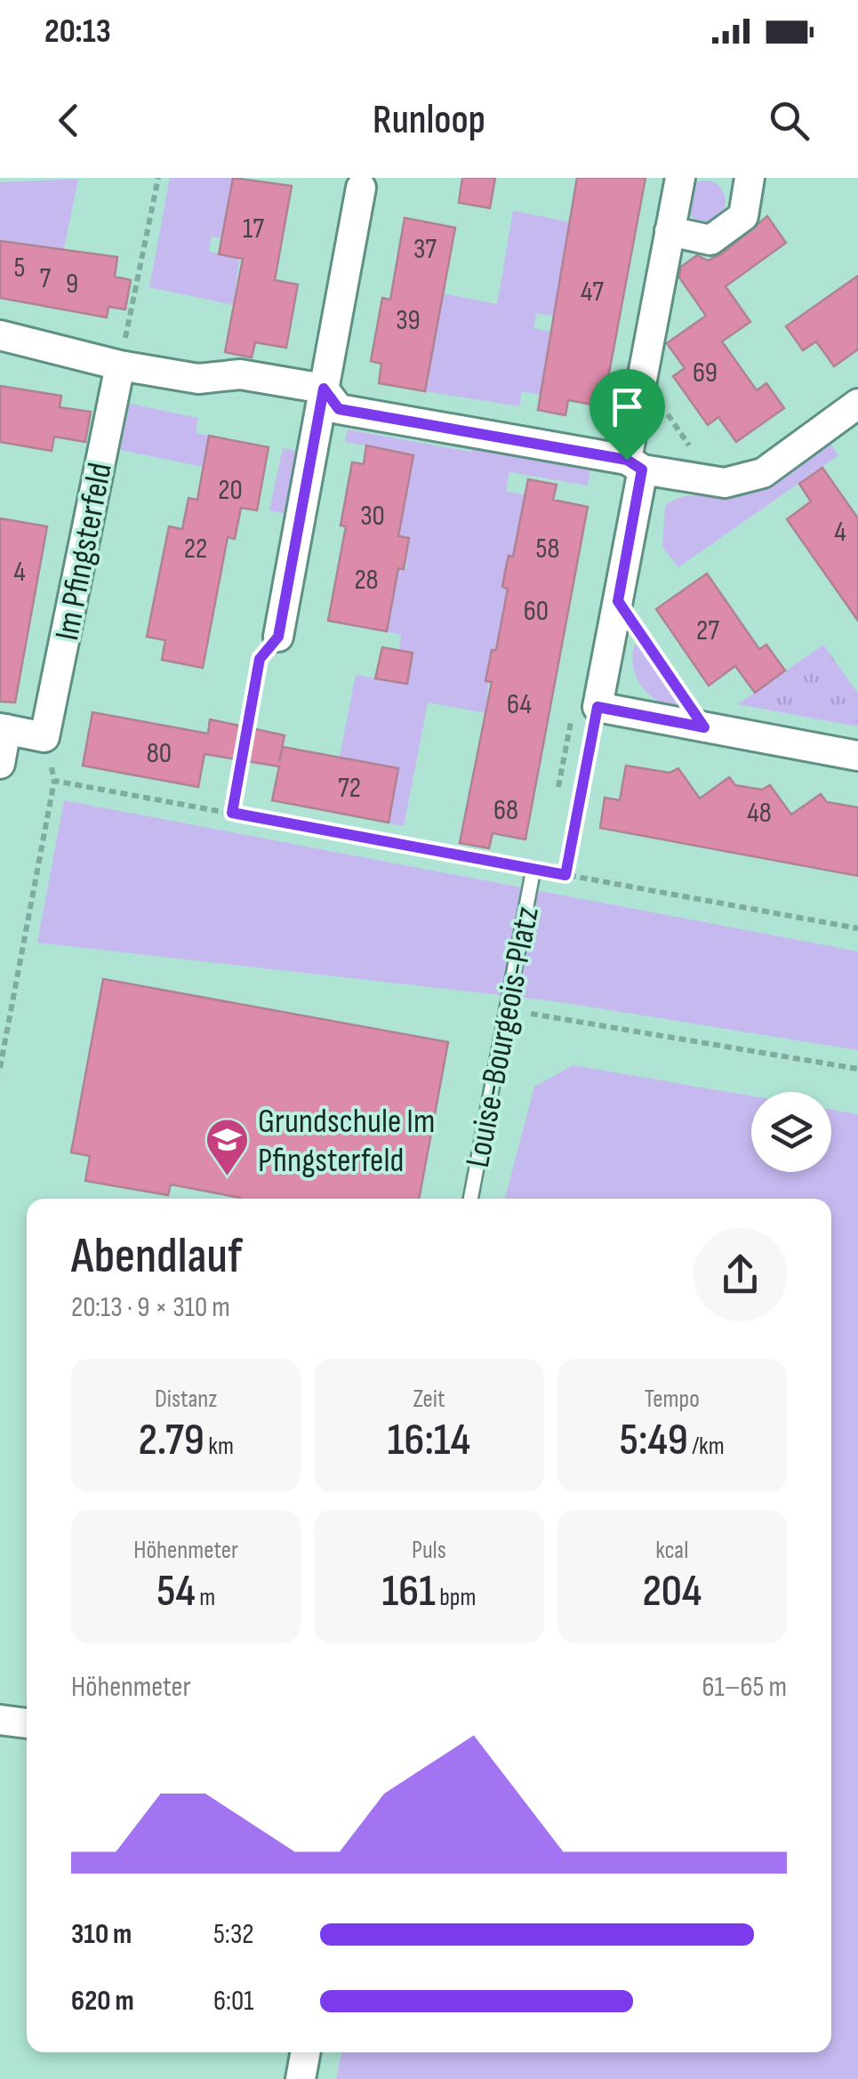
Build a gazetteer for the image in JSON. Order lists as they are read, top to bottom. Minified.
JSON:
{"streets":{"street":["Im Pfingsterfeld"],"lane":["Louise-Bourgeois-Platz"]},"places":{"school or university":["Grundschule Im Pfingsterfeld"]},"house_numbers":["17","37","5","7","9","47","39","69","20","30","4","22","58","4","28","60","27","64","80","72","68","48"],"page":{"status":"20:13","header":"Runloop","heading":["Abendlauf","20:13 · 9 × 310 m"],"stats":[["Distanz","2.79 km"],["Zeit","16:14"],["Tempo","5:49 /km"],["Höhenmeter","54 m"],["Puls","161 bpm"],["kcal","204"]],"chart":["Höhenmeter","61–65 m"],"list":[{"name":"310 m","note":"5:32"},{"name":"620 m","note":"6:01"}]}}
